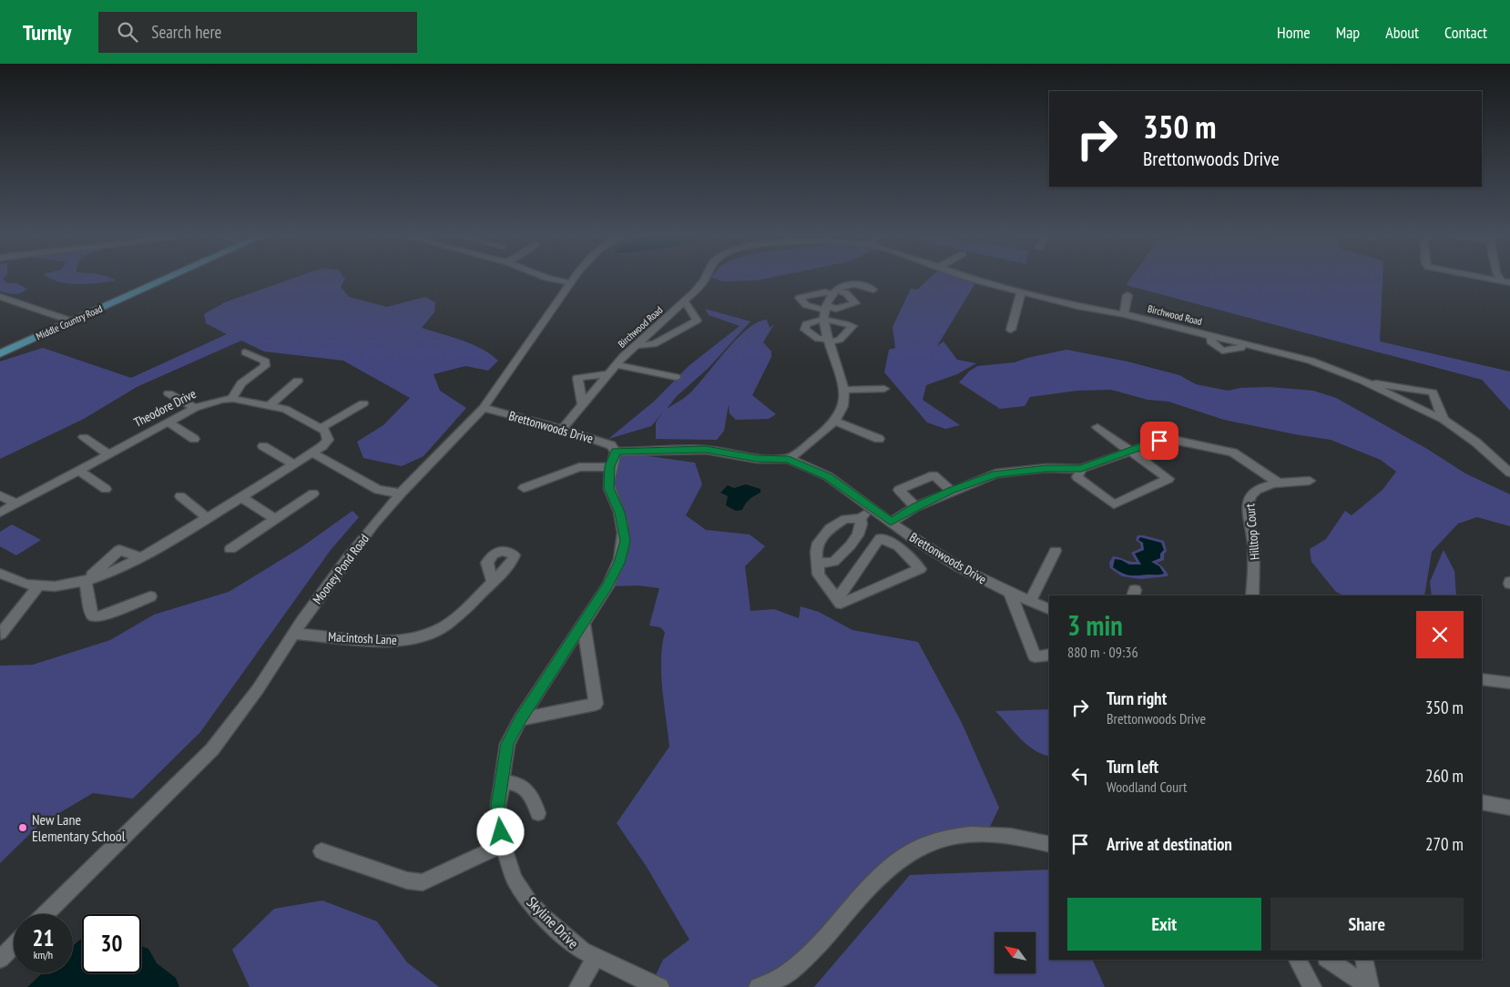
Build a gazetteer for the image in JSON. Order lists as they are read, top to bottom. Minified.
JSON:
{"streets":{"main road":["Middle Country Road"],"street":["Birchwood Road","Theodore Drive","Brettonwoods Drive","Hilltop Court","Mooney Pond Road","Macintosh Lane","Skyline Drive"]},"crossings":[["Birchwood Road","Brettonwoods Drive"],["Brettonwoods Drive","Mooney Pond Road"],["Mooney Pond Road","Macintosh Lane"]],"places":["New Lane Elementary School"],"north":"top left","page":{"header":"Turnly","search":"Search here","nav":["Home","Map","About","Contact"],"turn":["350 m","Brettonwoods Drive"],"heading":["3 min","880 m · 09:36"],"list":[{"name":"Turn right","note":"Brettonwoods Drive","value":"350 m"},{"name":"Turn left","note":"Woodland Court","value":"260 m"},{"name":"Arrive at destination","value":"270 m"}],"buttons":["Exit","Share"],"speed":"21 km/h","limit":"30"}}
